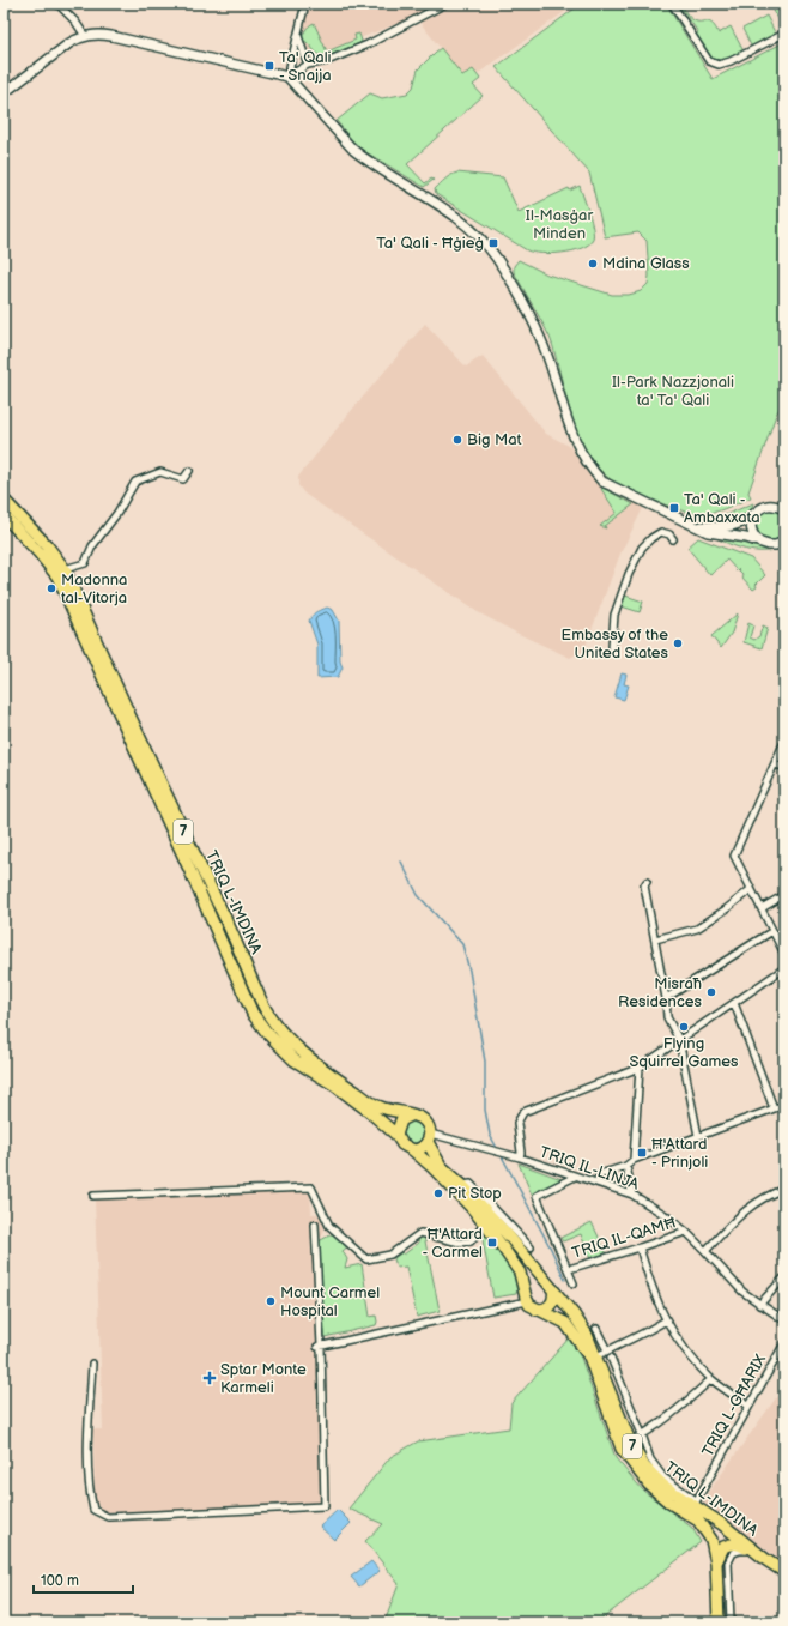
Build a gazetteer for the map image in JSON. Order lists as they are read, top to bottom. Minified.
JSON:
{"streets":{"highway":["7","TRIQ L-IMDINA"],"street":["TRIQ IL-LINJA","TRIQ IL-QAMĦ","TRIQ L-GĦARIX"]},"crossings":[["7","TRIQ L-IMDINA"],["TRIQ L-IMDINA","TRIQ IL-LINJA"],["TRIQ L-IMDINA","TRIQ L-GĦARIX"],["TRIQ IL-LINJA","TRIQ IL-QAMĦ"]],"parks":["Il-Masġar Minden","Il-Park Nazzjonali ta' Ta' Qali"],"places":{"transit":["Ta' Qali - Snajja","Ta' Qali - Ħġieġ","Ta' Qali - Ambaxxata","Ħ'Attard - Prinjoli","Ħ'Attard - Carmel"],"other":["Mdina Glass","Big Mat","Madonna tal-Vitorja","Embassy of the United States","Misraħ Residences","Flying Squirrel Games","Pit Stop","Mount Carmel Hospital"],"health":["Sptar Monte Karmeli"]},"scale_bar":"100 m"}
